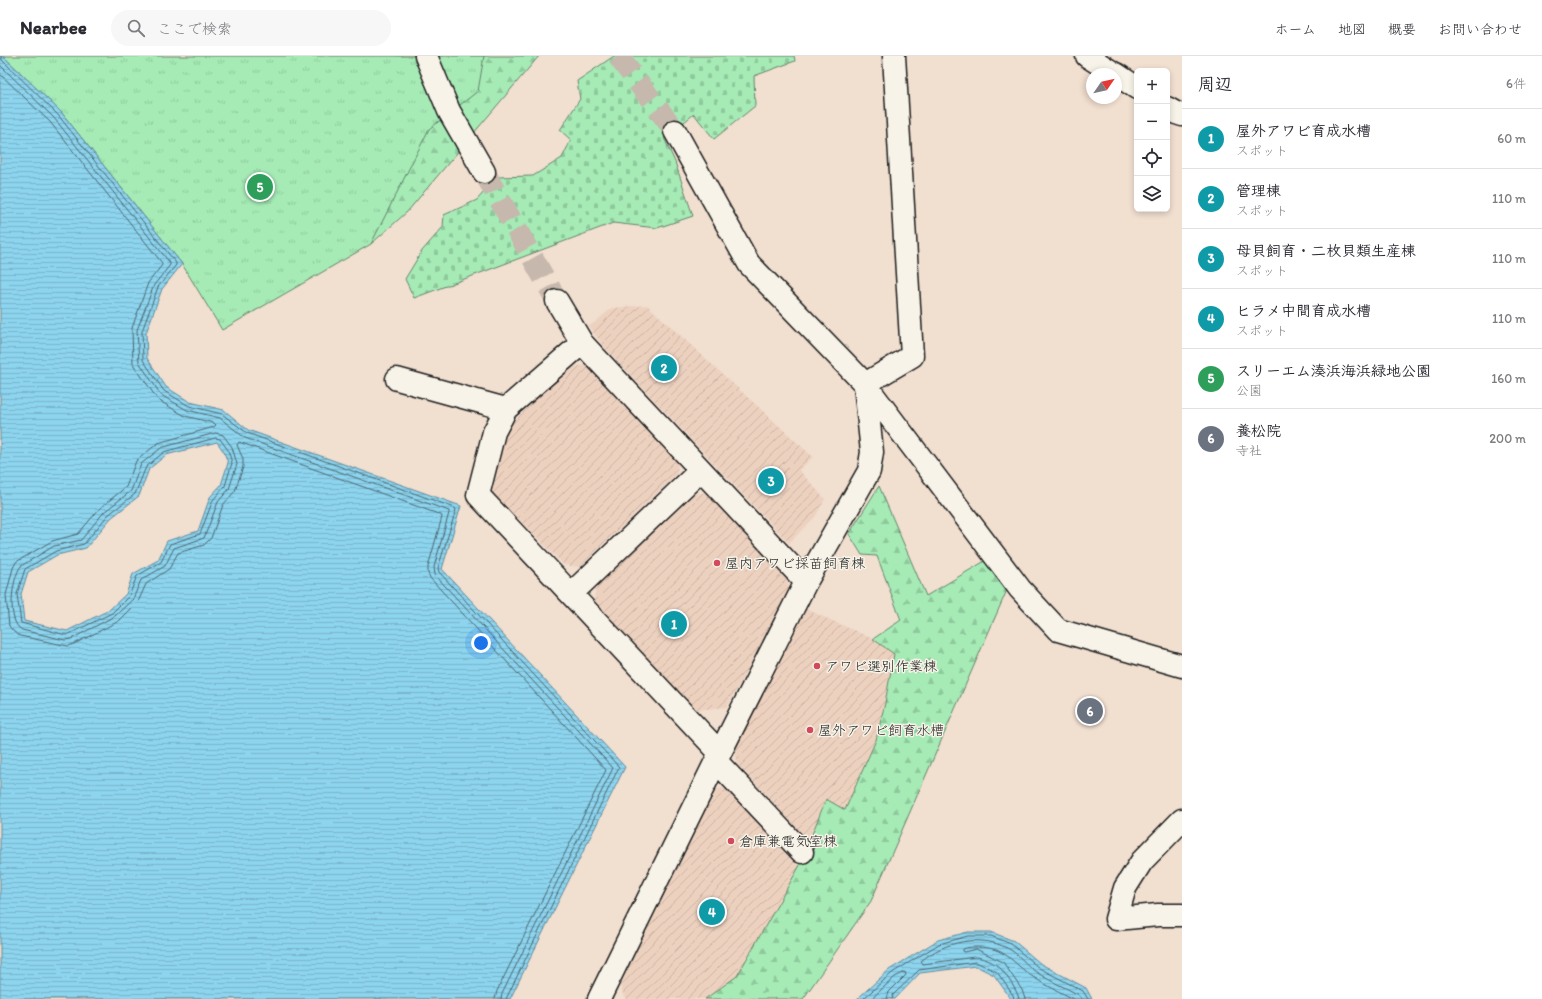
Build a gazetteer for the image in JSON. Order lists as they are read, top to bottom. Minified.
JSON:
{"places":["屋内アワビ採苗飼育棟","アワビ選別作業棟","屋外アワビ飼育水槽","倉庫兼電気室棟"],"north":"top right","page":{"header":"Nearbee","search":"ここで検索","nav":["ホーム","地図","概要","お問い合わせ"],"heading":["周辺","6件"],"map_buttons":["+","−"],"list":[{"mark":"1","name":"屋外アワビ育成水槽","note":"スポット","value":"60 m"},{"mark":"2","name":"管理棟","note":"スポット","value":"110 m"},{"mark":"3","name":"母貝飼育・二枚貝類生産棟","note":"スポット","value":"110 m"},{"mark":"4","name":"ヒラメ中間育成水槽","note":"スポット","value":"110 m"},{"mark":"5","name":"スリーエム湊浜海浜緑地公園","note":"公園","value":"160 m"},{"mark":"6","name":"養松院","note":"寺社","value":"200 m"}],"pins":["5","2","3","1","6","4"]}}
